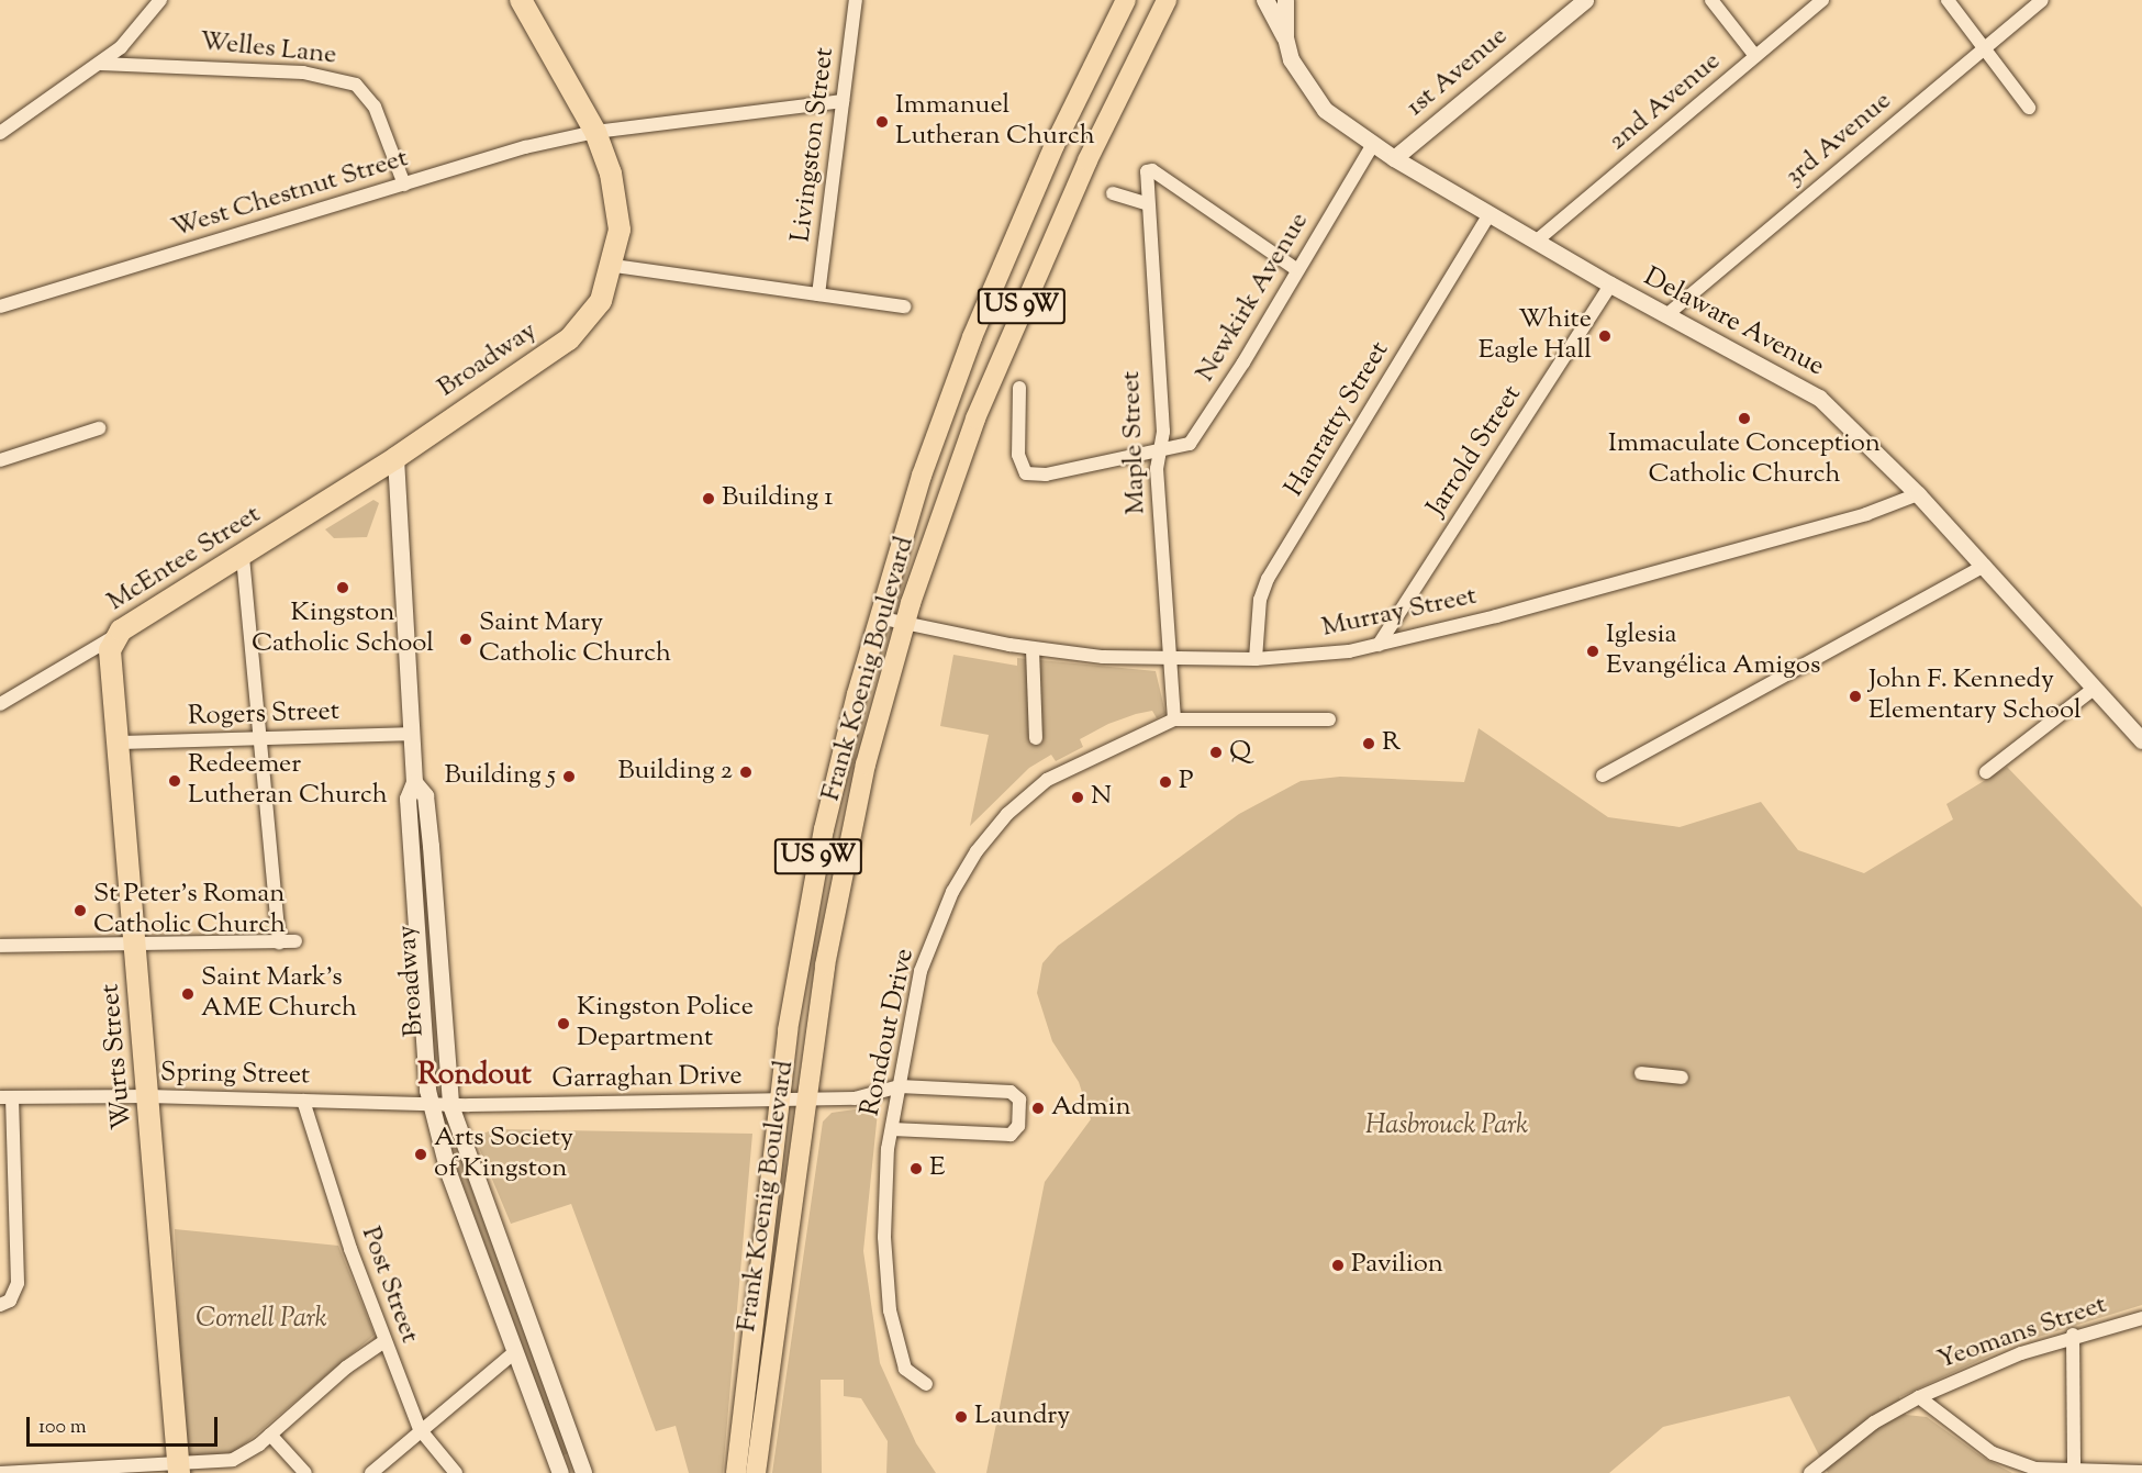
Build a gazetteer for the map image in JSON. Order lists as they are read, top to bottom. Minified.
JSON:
{"streets":{"highway":["Broadway","McEntee Street","Wurts Street"],"main road":["US 9W","Frank Koenig Boulevard"],"street":["Welles Lane","1st Avenue","2nd Avenue","3rd Avenue","Livingston Street","West Chestnut Street","Newkirk Avenue","Delaware Avenue","Hanratty Street","Maple Street","Jarrold Street","Murray Street","Rogers Street","Rondout Drive","Spring Street","Garraghan Drive","Post Street","Yeomans Street"]},"crossings":[["Welles Lane","West Chestnut Street"],["1st Avenue","Delaware Avenue"],["2nd Avenue","Delaware Avenue"],["3rd Avenue","Delaware Avenue"],["Livingston Street","West Chestnut Street"],["West Chestnut Street","Broadway"],["Newkirk Avenue","Delaware Avenue"],["Newkirk Avenue","Maple Street"],["Delaware Avenue","Hanratty Street"],["Delaware Avenue","Jarrold Street"],["Delaware Avenue","Murray Street"],["Broadway","McEntee Street"],["Broadway","Rogers Street"],["Broadway","Spring Street"],["Broadway","Garraghan Drive"],["Hanratty Street","Murray Street"],["Maple Street","Murray Street"],["Jarrold Street","Murray Street"],["McEntee Street","Wurts Street"],["Murray Street","Frank Koenig Boulevard"],["Frank Koenig Boulevard","Garraghan Drive"],["Rogers Street","Wurts Street"],["Rondout Drive","Garraghan Drive"],["Wurts Street","Spring Street"],["Spring Street","Garraghan Drive"],["Spring Street","Post Street"]],"districts":["Rondout"],"parks":["Hasbrouck Park","Cornell Park"],"places":["Immanuel Lutheran Church","White Eagle Hall","Immaculate Conception Catholic Church","Building 1","Kingston Catholic School","Saint Mary Catholic Church","Iglesia Evangélica Amigos","John F. Kennedy Elementary School","R","Q","Building 2","Building 5","Redeemer Lutheran Church","P","N","St Peter's Roman Catholic Church","Saint Mark's AME Church","Kingston Police Department","Admin","Arts Society of Kingston","E","Pavilion","Laundry"],"scale_bar":"100 m"}
